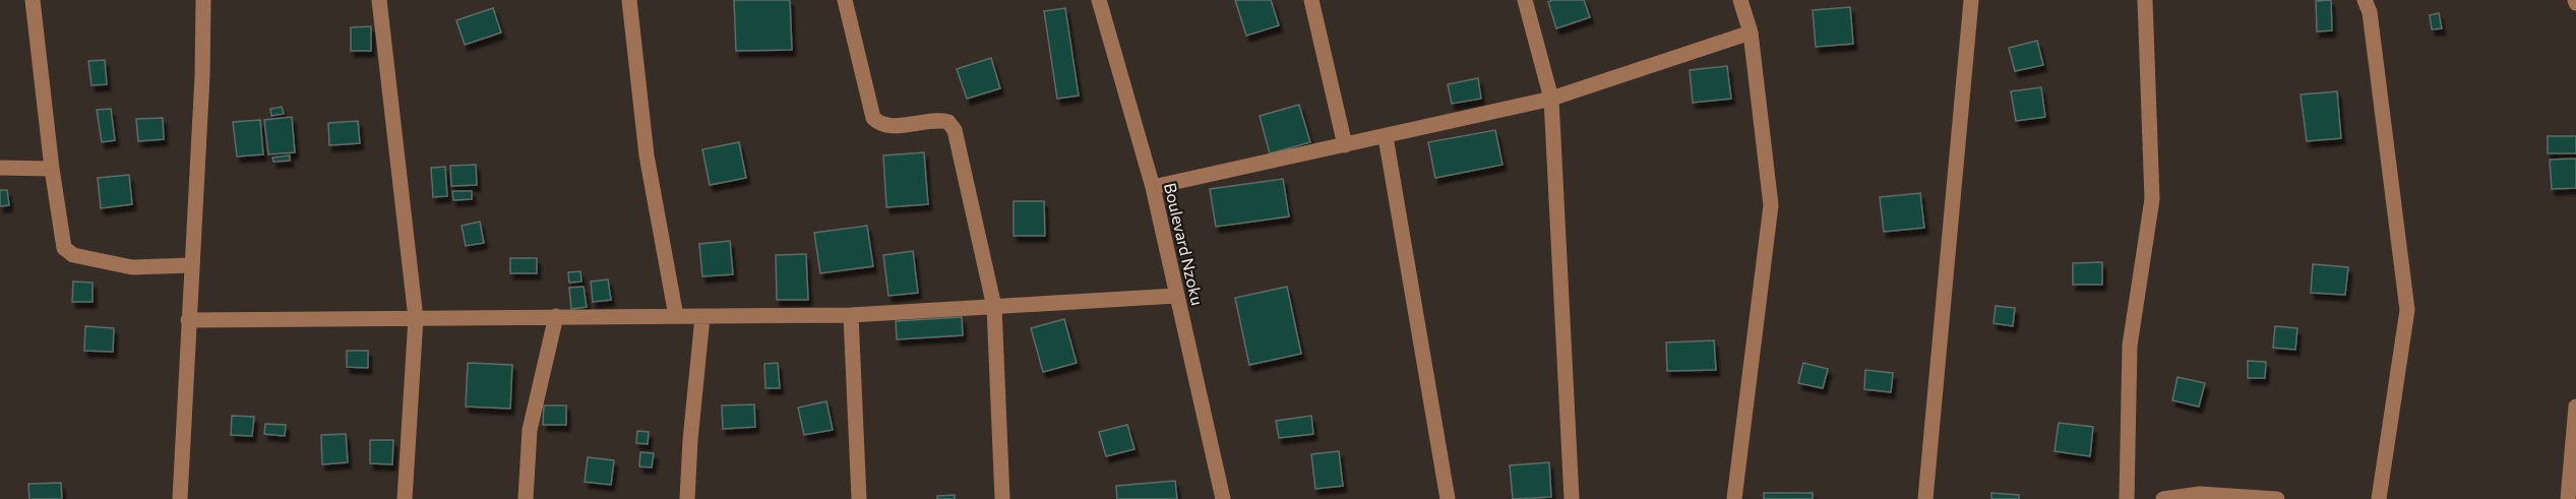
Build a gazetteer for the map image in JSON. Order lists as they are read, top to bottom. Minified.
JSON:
{"streets":{"street":["Boulevard Nzoku"]}}
